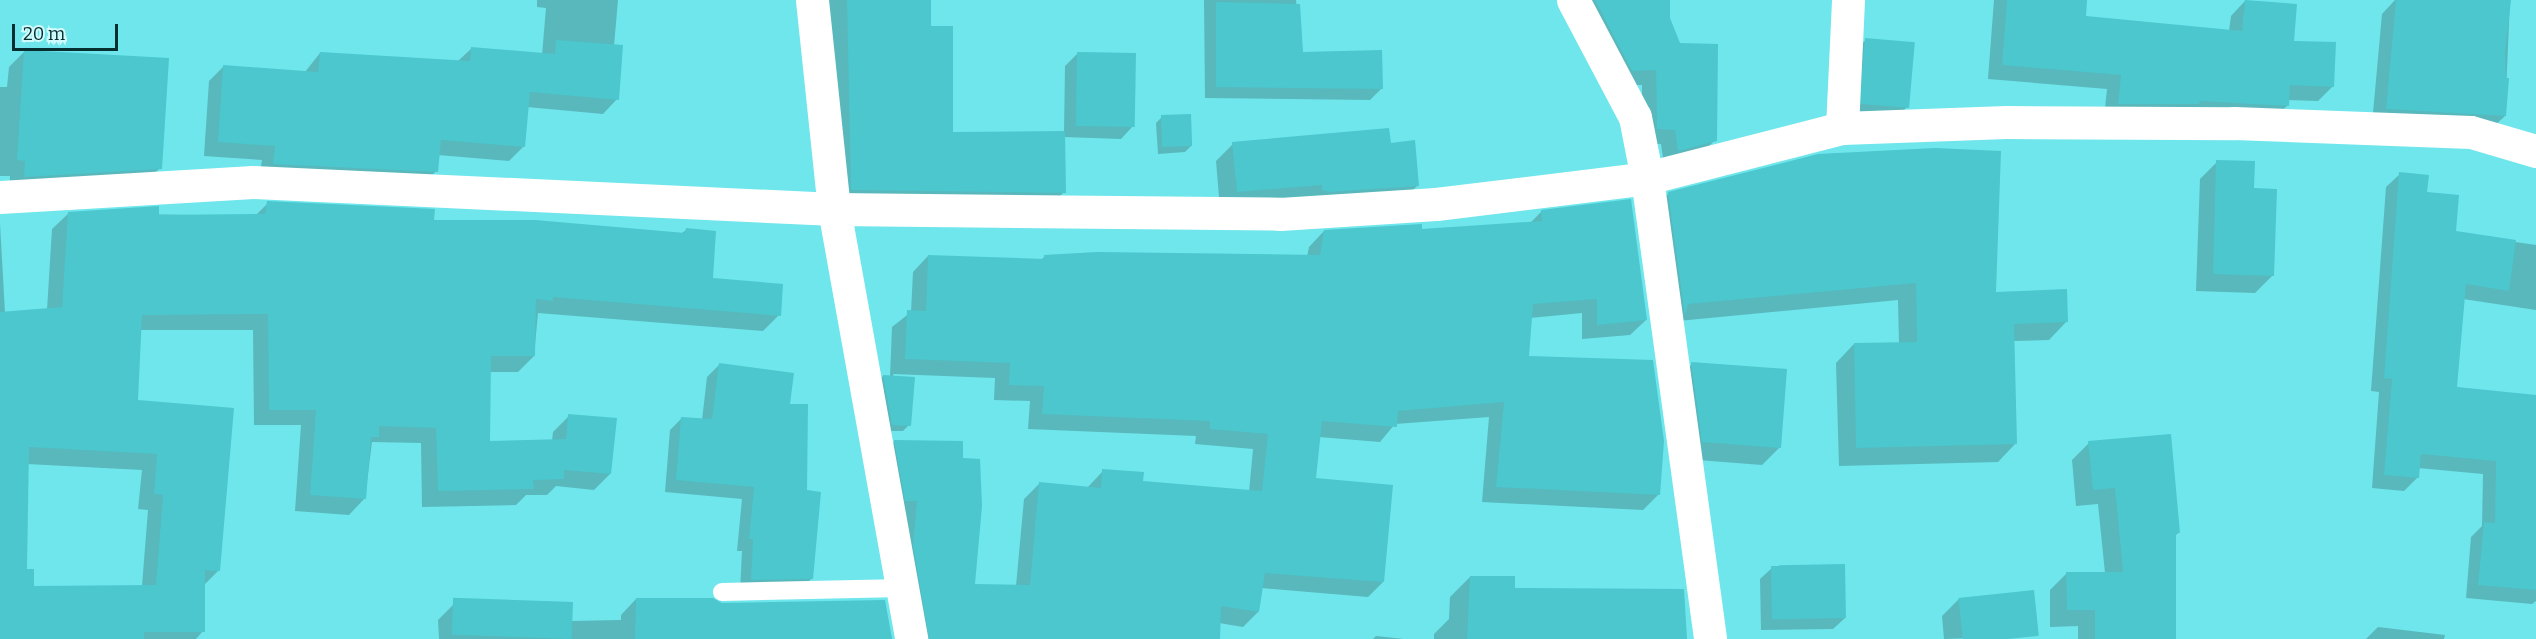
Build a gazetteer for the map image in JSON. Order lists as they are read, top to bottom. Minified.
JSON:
{"scale_bar":"20 m"}
